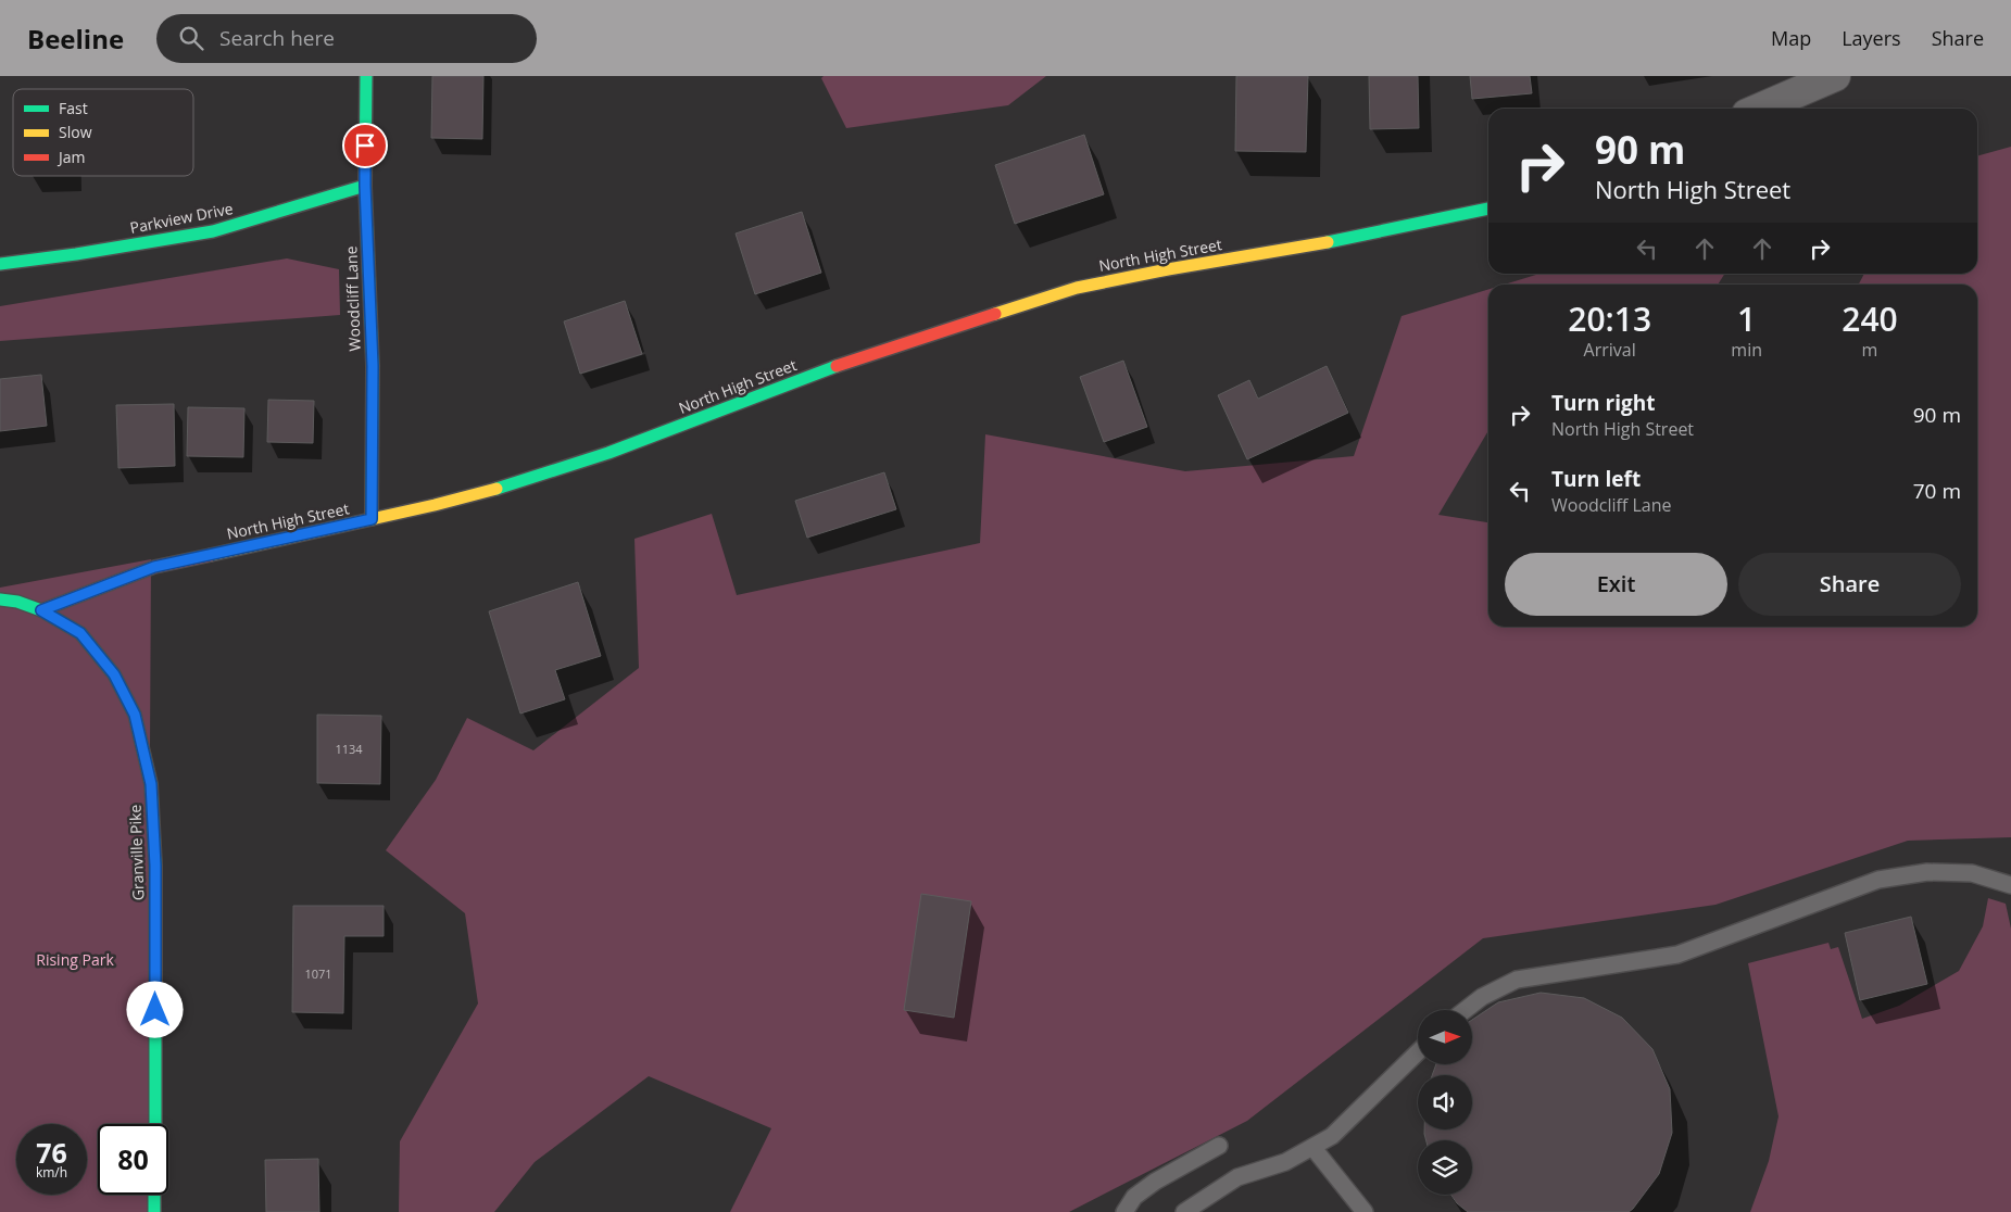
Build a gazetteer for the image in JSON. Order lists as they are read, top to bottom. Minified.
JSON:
{"streets":{"main road":["Parkview Drive","North High Street","Woodcliff Lane","Granville Pike"]},"crossings":[["Parkview Drive","Woodcliff Lane"],["North High Street","Woodcliff Lane"],["North High Street","Granville Pike"]],"parks":["Rising Park"],"house_numbers":["1134","1071"],"legend":["Fast","Slow","Jam"],"north":"right","page":{"header":"Beeline","search":"Search here","nav":["Map","Layers","Share"],"turn":["90 m","North High Street"],"eta":["20:13","Arrival","1","min","240","m"],"list":[{"name":"Turn right","note":"North High Street","value":"90 m"},{"name":"Turn left","note":"Woodcliff Lane","value":"70 m"}],"buttons":["Exit","Share"],"speed":"76 km/h","limit":"80"}}
